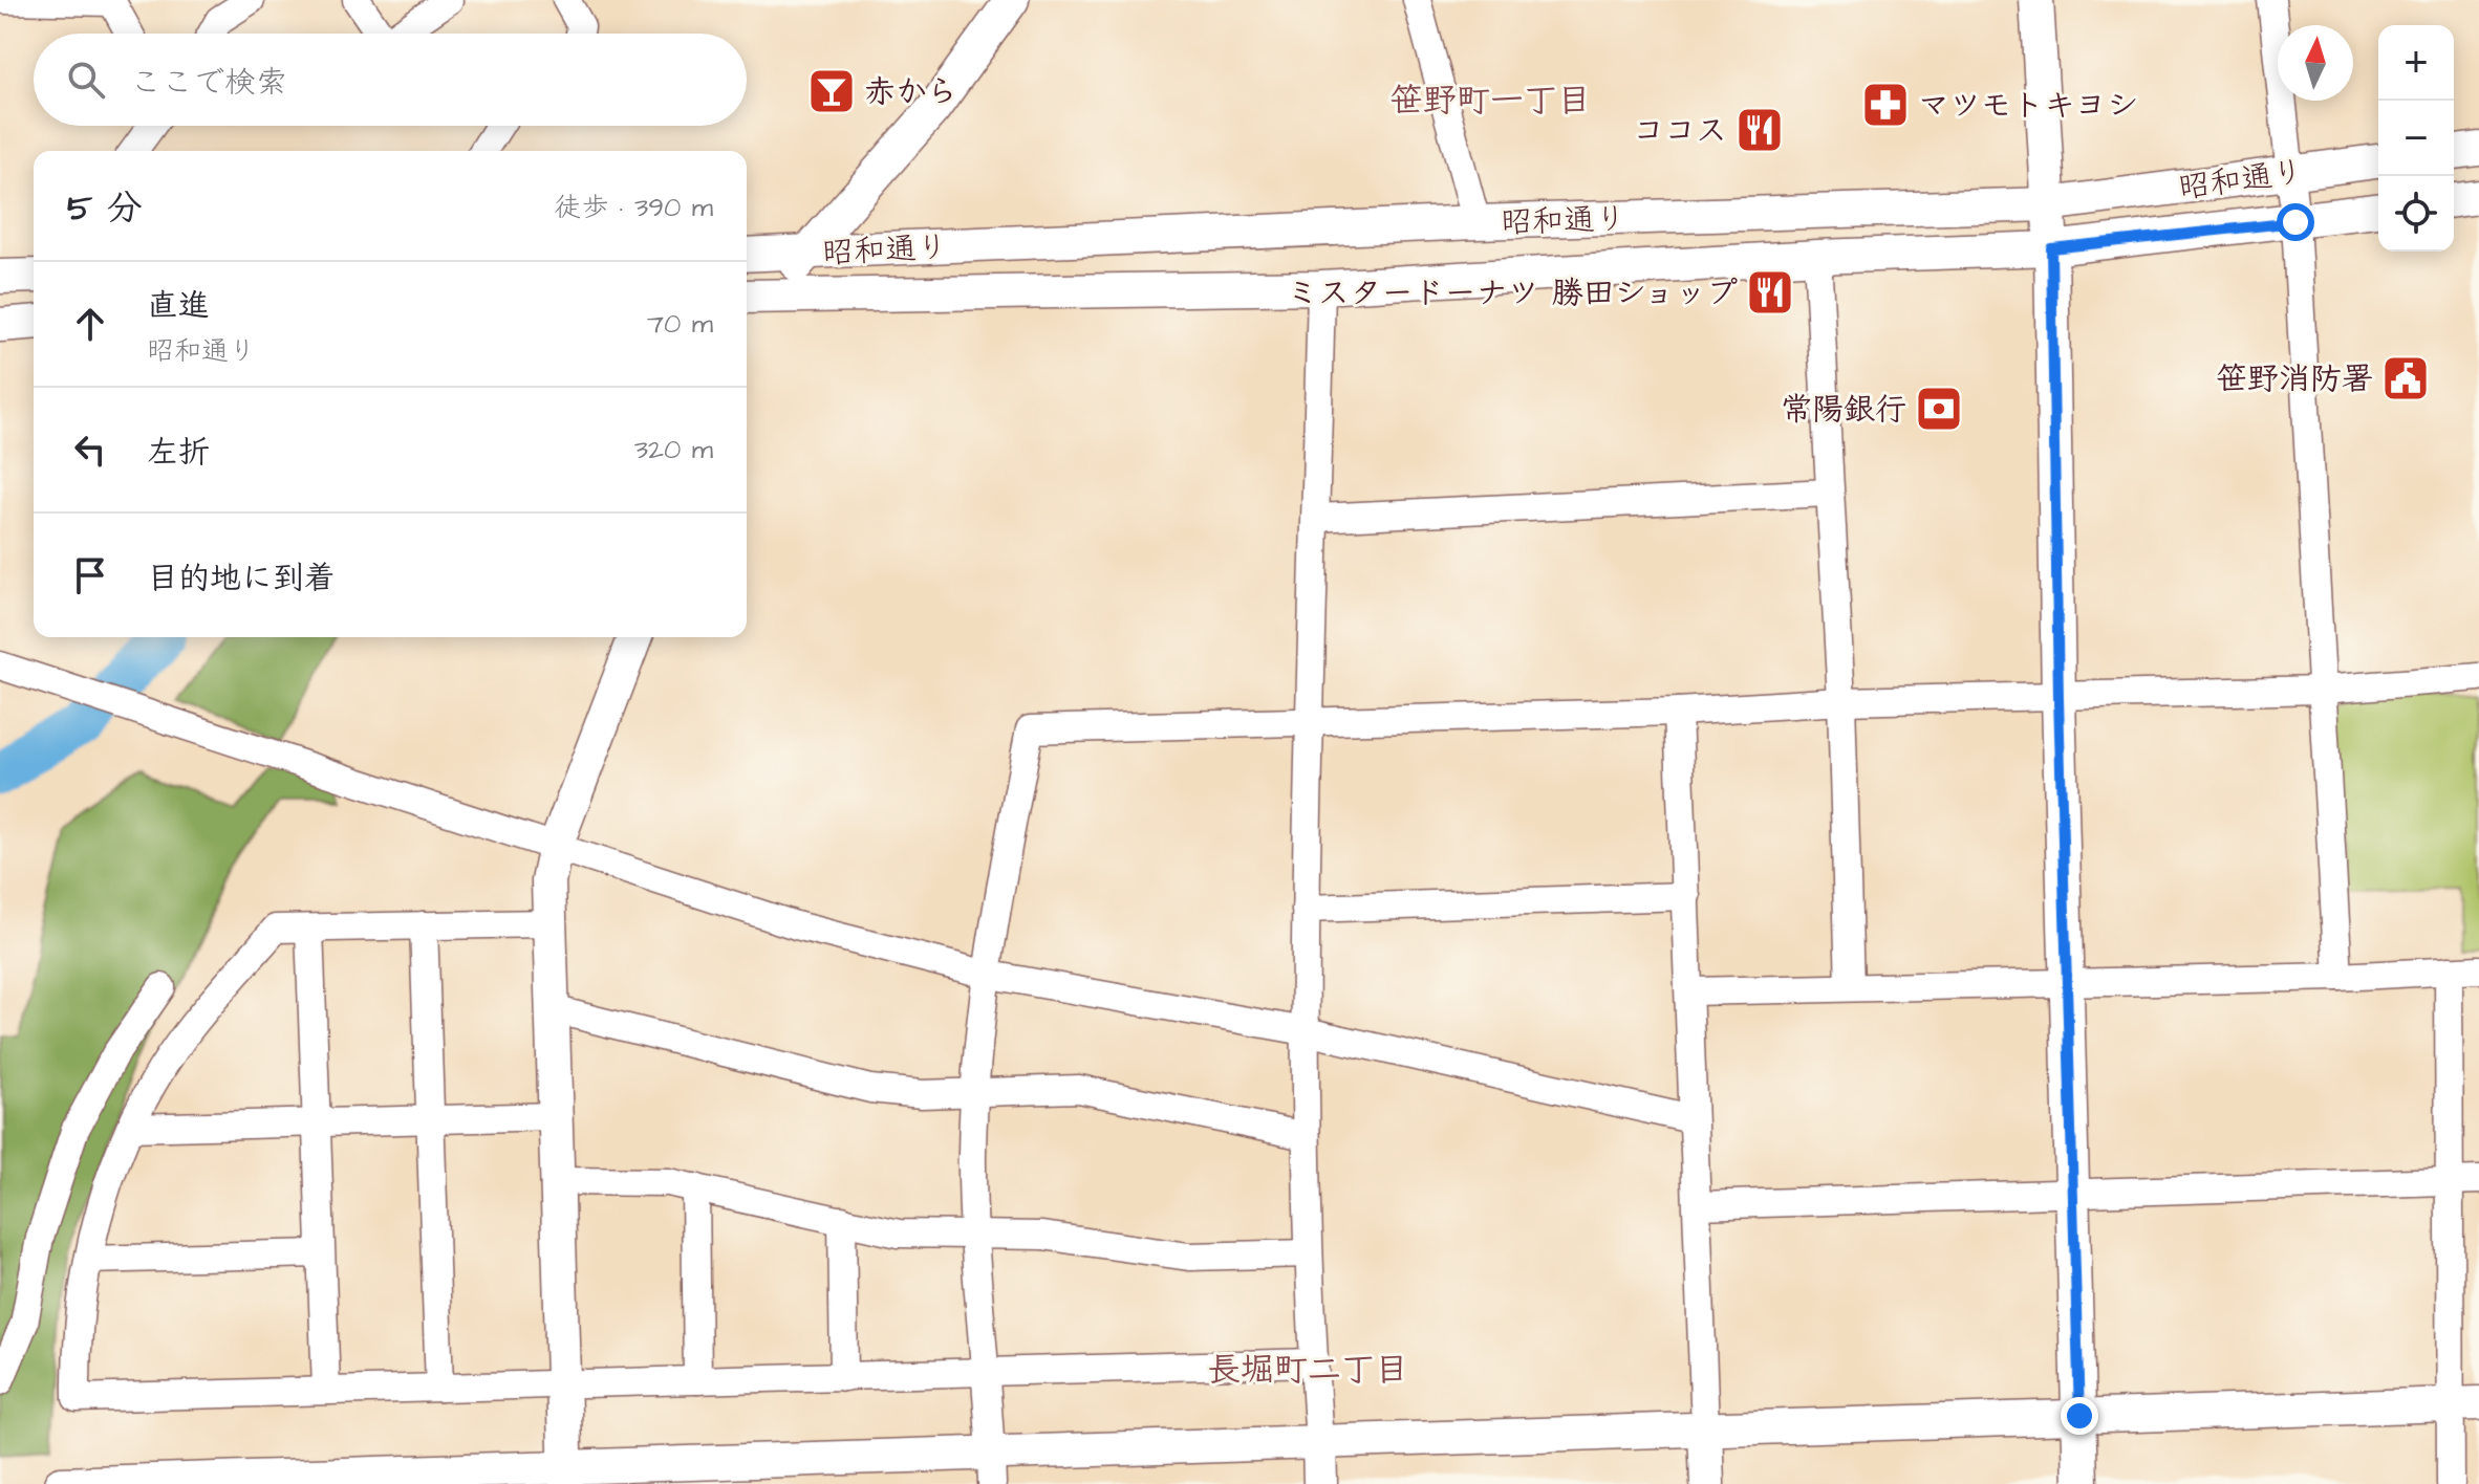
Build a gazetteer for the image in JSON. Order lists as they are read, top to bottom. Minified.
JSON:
{"streets":{"street":["昭和通り"]},"districts":["笹野町一丁目","長堀町二丁目"],"places":{"bar":["赤から"],"pharmacy":["マツモトキヨシ"],"restaurant":["ココス","ミスタードーナツ 勝田ショップ"],"public building":["笹野消防署"],"bank":["常陽銀行"]},"north":"top","page":{"map_buttons":["+","−"],"search":"ここで検索","heading":["5 分","徒歩 · 390 m"],"list":[["直進","昭和通り","70 m"],["左折","320 m"],"目的地に到着"]}}
